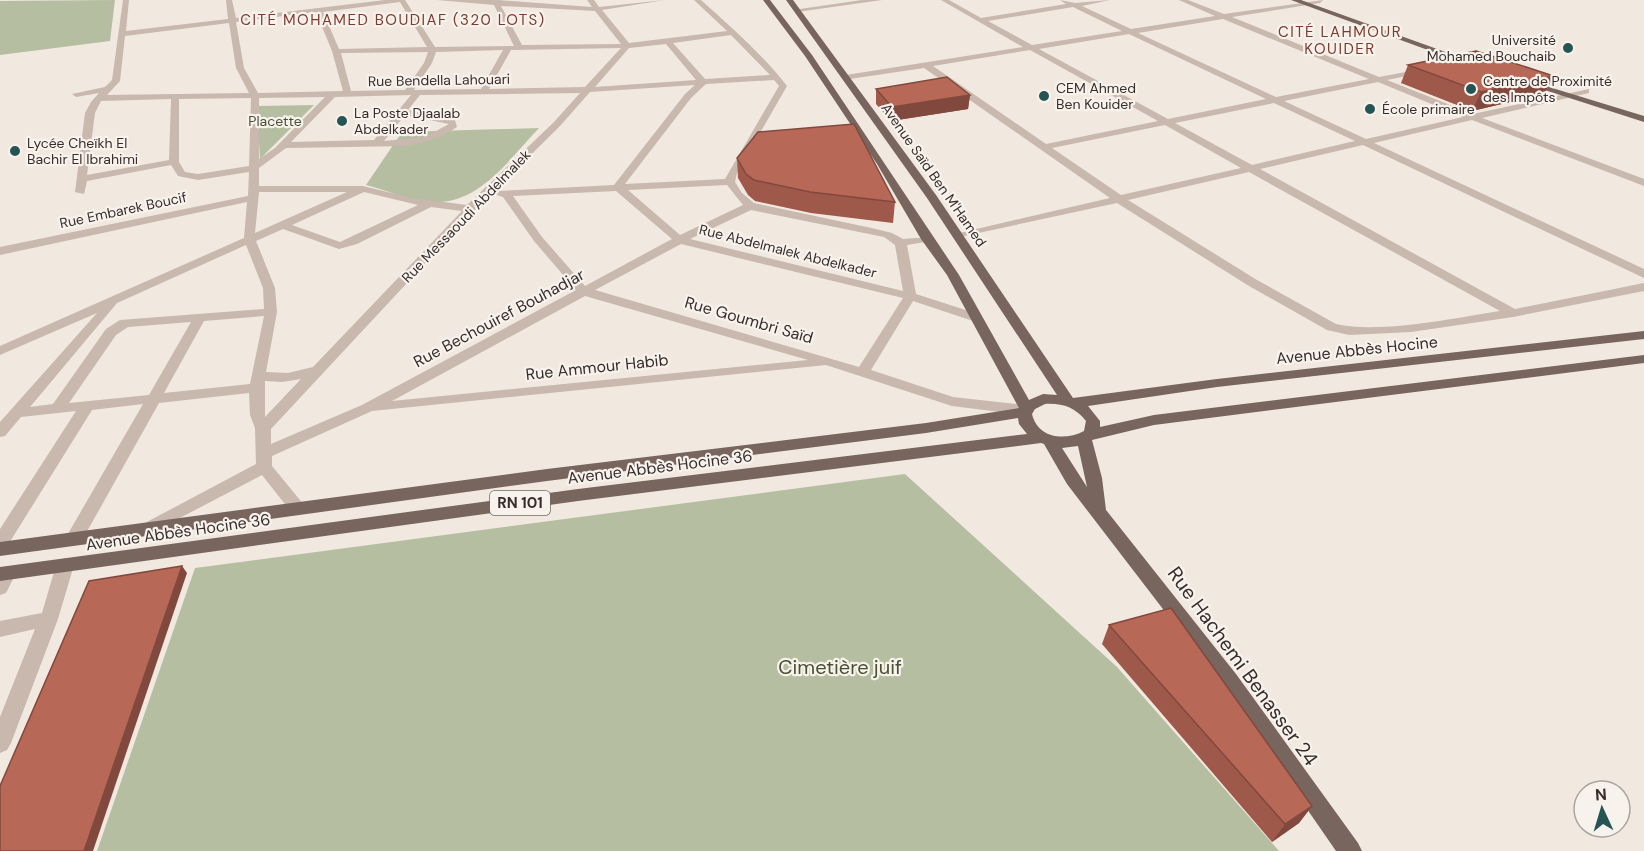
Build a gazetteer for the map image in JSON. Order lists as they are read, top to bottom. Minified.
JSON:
{"streets":{"main road":["Avenue Saïd Ben M'Hamed","Avenue Abbès Hocine","Avenue Abbès Hocine 36","RN 101","Rue Hachemi Benasser 24"],"street":["Rue Bendella Lahouari","Rue Embarek Boucif","Rue Messaoudi Abdelmalek","Rue Abdelmalek Abdelkader","Rue Bechouiref Bouhadjar","Rue Goumbri Saïd","Rue Ammour Habib"]},"crossings":[["Rue Bendella Lahouari","Rue Messaoudi Abdelmalek"],["Avenue Saïd Ben M'Hamed","Rue Goumbri Saïd"],["Avenue Saïd Ben M'Hamed","Avenue Abbès Hocine"],["Avenue Saïd Ben M'Hamed","Avenue Abbès Hocine 36"],["Avenue Saïd Ben M'Hamed","Rue Hachemi Benasser 24"],["Rue Embarek Boucif","Rue Messaoudi Abdelmalek"],["Rue Abdelmalek Abdelkader","Rue Bechouiref Bouhadjar"],["Rue Bechouiref Bouhadjar","Rue Goumbri Saïd"],["Rue Bechouiref Bouhadjar","Rue Ammour Habib"],["Rue Goumbri Saïd","Avenue Abbès Hocine"],["Rue Goumbri Saïd","Rue Ammour Habib"],["Rue Goumbri Saïd","Avenue Abbès Hocine 36"],["Rue Goumbri Saïd","Rue Hachemi Benasser 24"],["Avenue Abbès Hocine","Avenue Abbès Hocine 36"],["Avenue Abbès Hocine","Rue Hachemi Benasser 24"],["Avenue Abbès Hocine 36","Rue Hachemi Benasser 24"]],"districts":["CITÉ MOHAMED BOUDIAF (320 LOTS)","CITÉ LAHMOUR KOUIDER"],"parks":["Placette","Cimetière juif"],"places":["Université Mohamed Bouchaib","Centre de Proximité des Impôts","CEM Ahmed Ben Kouider","École primaire","La Poste Djaalab Abdelkader","Lycée Cheïkh El Bachir El Ibrahimi"],"north":"top"}
